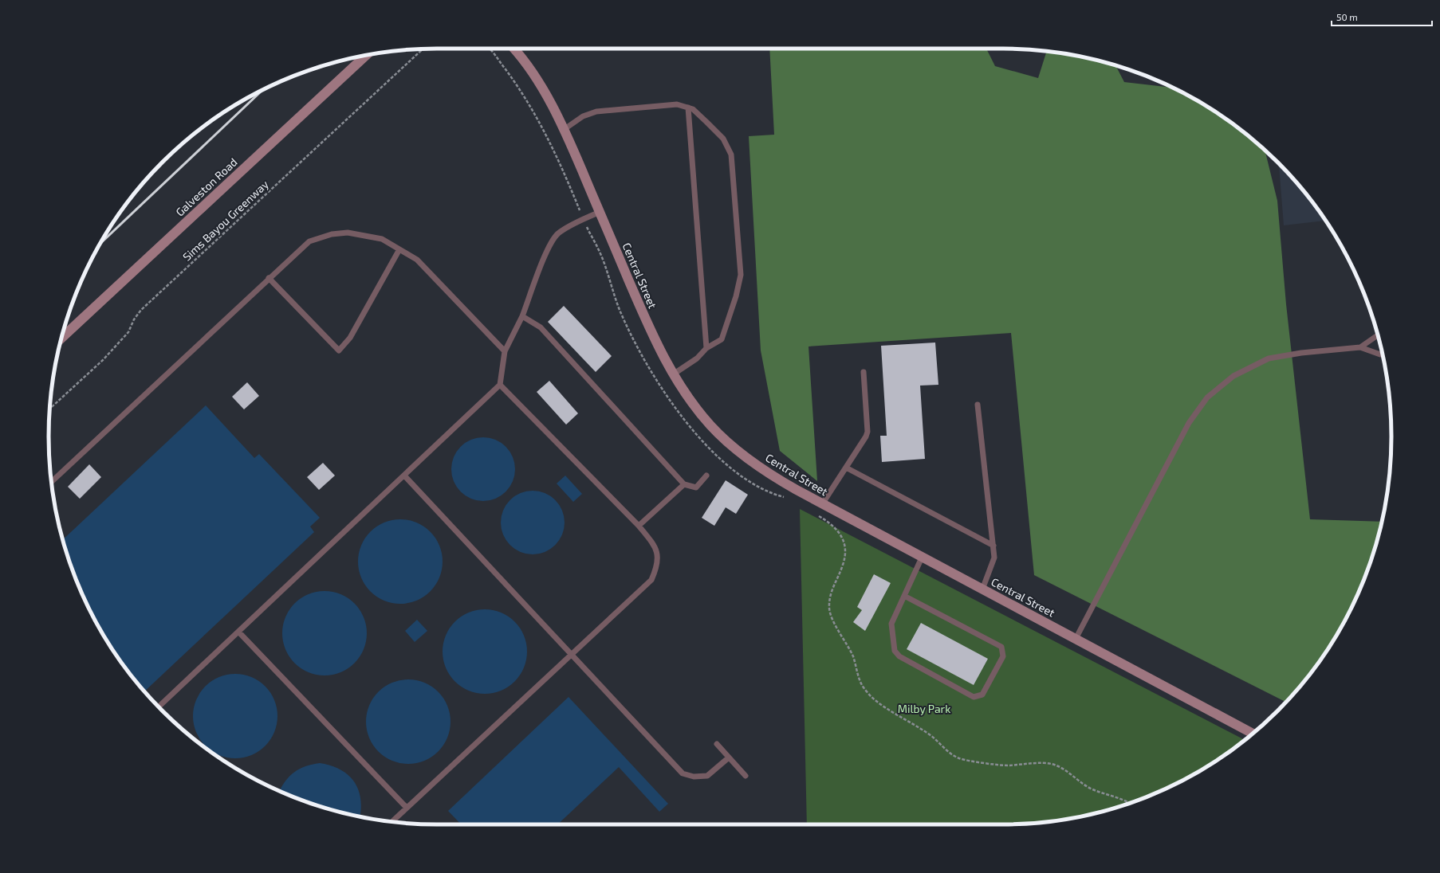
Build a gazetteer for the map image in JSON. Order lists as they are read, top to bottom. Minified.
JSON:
{"streets":{"street":["Galveston Road","Central Street"],"path":["Sims Bayou Greenway"]},"parks":["Milby Park"],"scale_bar":"50 m"}
